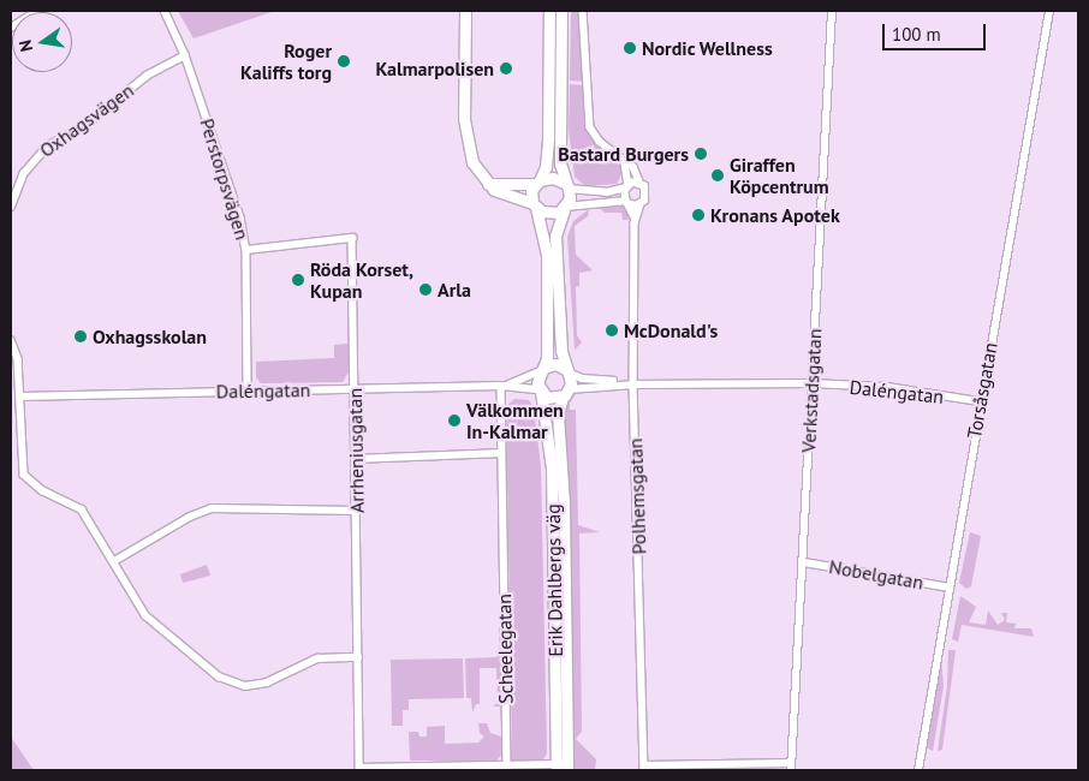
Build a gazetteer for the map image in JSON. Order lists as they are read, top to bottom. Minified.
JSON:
{"streets":{"main road":["Erik Dahlbergs väg"],"street":["Oxhagsvägen","Perstorpsvägen","Daléngatan","Verkstadsgatan","Torsåsgatan","Arrheniusgatan","Polhemsgatan","Nobelgatan","Scheelegatan"]},"crossings":[["Oxhagsvägen","Perstorpsvägen"],["Perstorpsvägen","Daléngatan"],["Perstorpsvägen","Arrheniusgatan"],["Daléngatan","Verkstadsgatan"],["Daléngatan","Torsåsgatan"],["Daléngatan","Arrheniusgatan"],["Daléngatan","Polhemsgatan"],["Daléngatan","Erik Dahlbergs väg"],["Daléngatan","Scheelegatan"],["Verkstadsgatan","Nobelgatan"],["Torsåsgatan","Nobelgatan"]],"places":["Nordic Wellness","Roger Kaliffs torg","Kalmarpolisen","Bastard Burgers","Giraffen Köpcentrum","Kronans Apotek","Röda Korset, Kupan","Arla","McDonald's","Oxhagsskolan","Välkommen In-Kalmar"],"scale_bar":"100 m","north":"left"}
